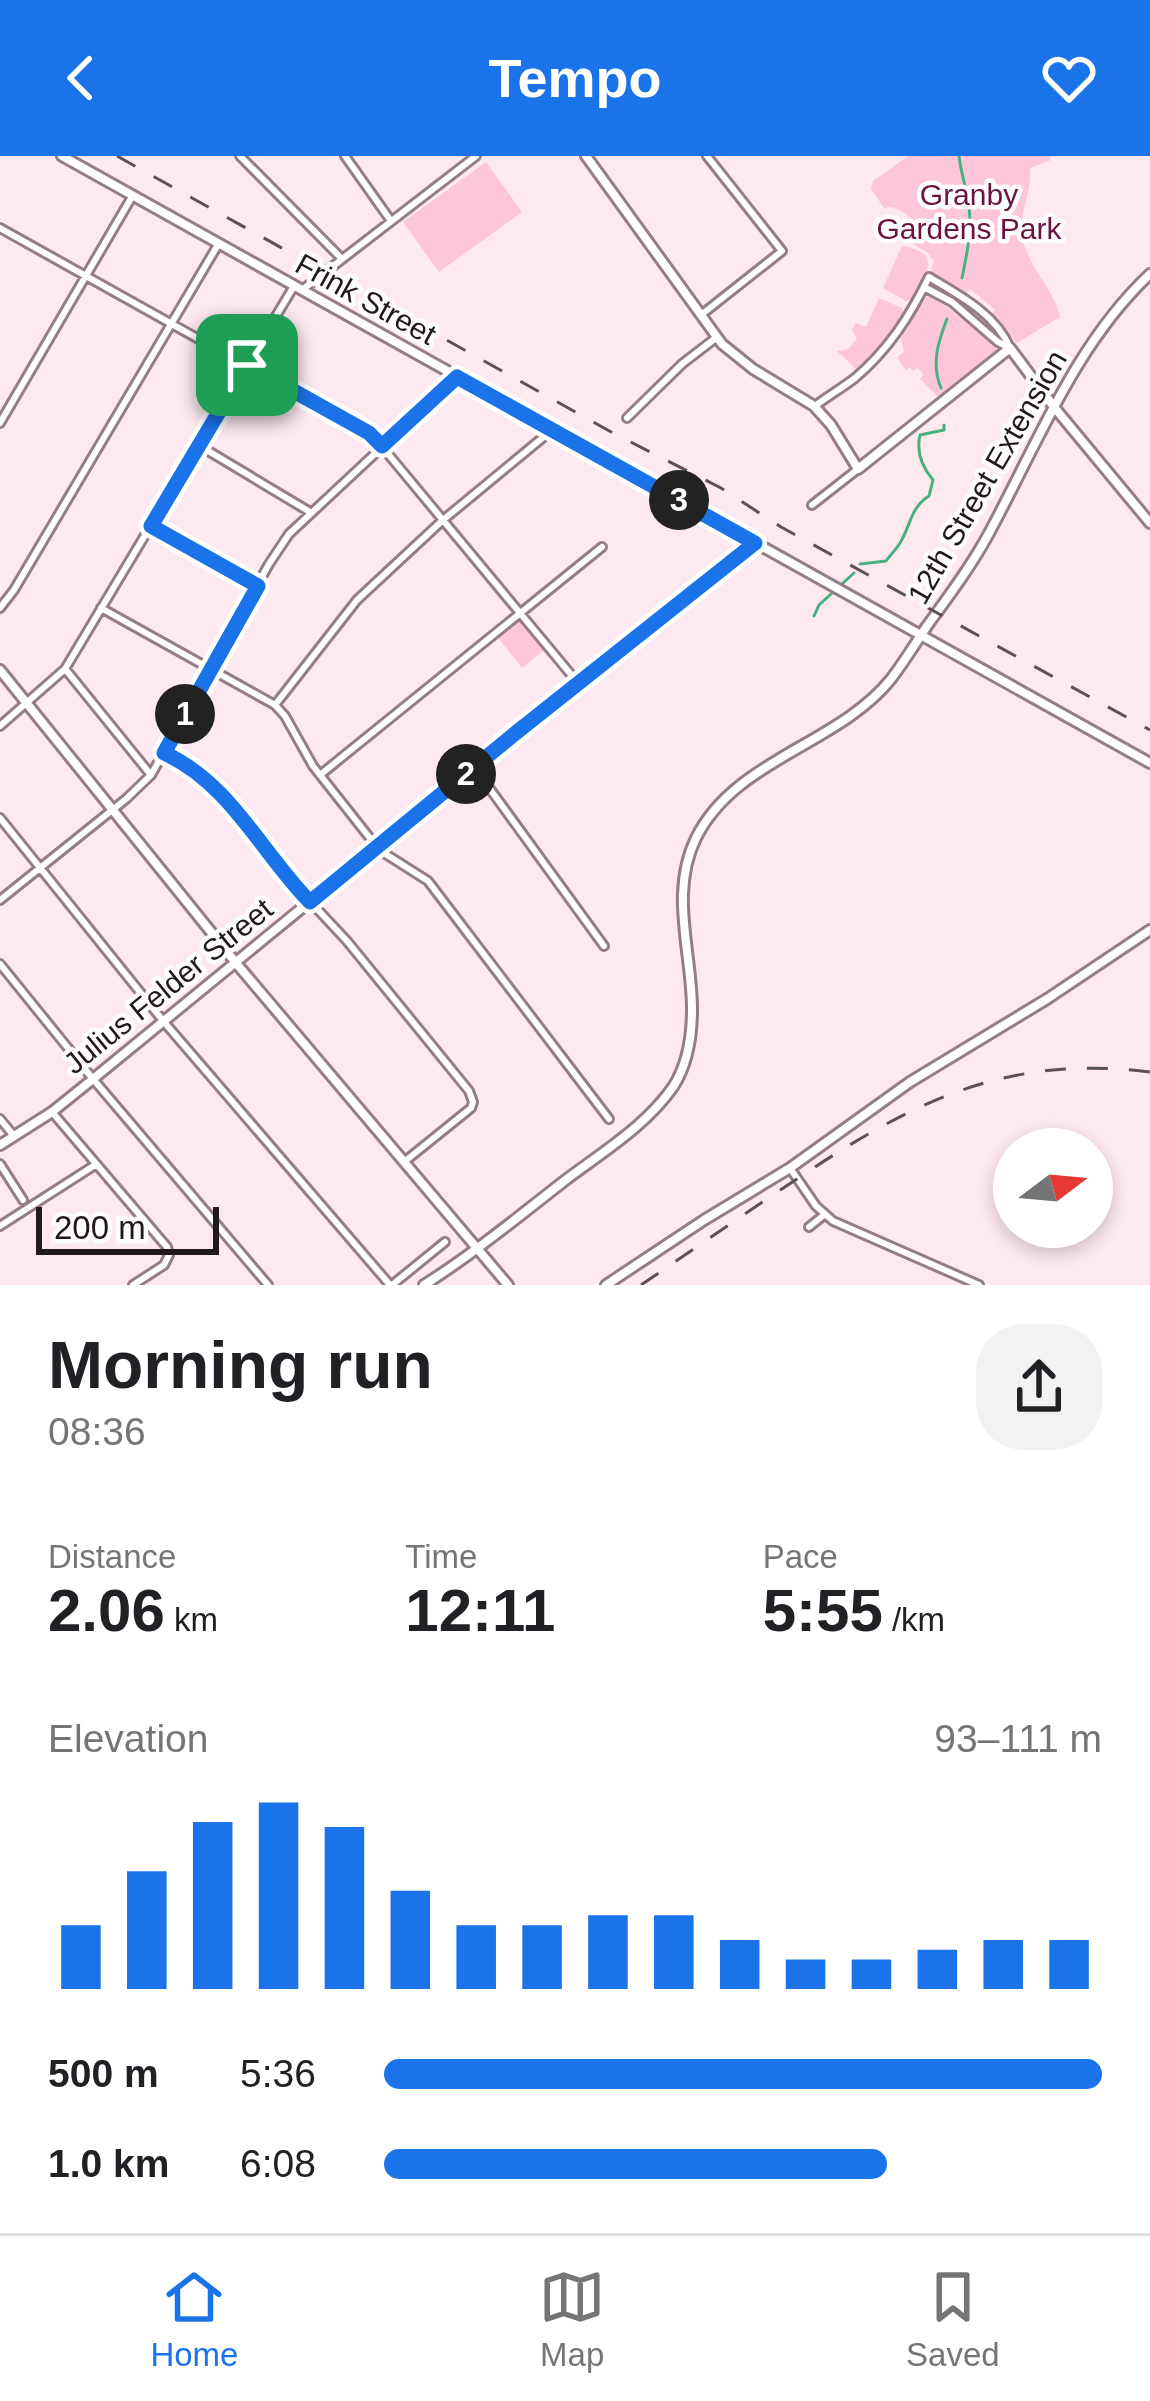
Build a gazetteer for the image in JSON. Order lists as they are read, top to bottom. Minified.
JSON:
{"streets":{"street":["Frink Street","12th Street Extension","Julius Felder Street"]},"crossings":[["Frink Street","12th Street Extension"],["Frink Street","Julius Felder Street"]],"parks":["Granby Gardens Park"],"scale_bar":"200 m","north":"right","page":{"header":"Tempo","pins":["3","1","2"],"scale":"200 m","heading":["Morning run","08:36"],"stats":[["Distance","2.06 km"],["Time","12:11"],["Pace","5:55 /km"]],"chart":["Elevation","93–111 m"],"list":[{"name":"500 m","note":"5:36"},{"name":"1.0 km","note":"6:08"}],"tabs":["Home","Map","Saved"]}}
